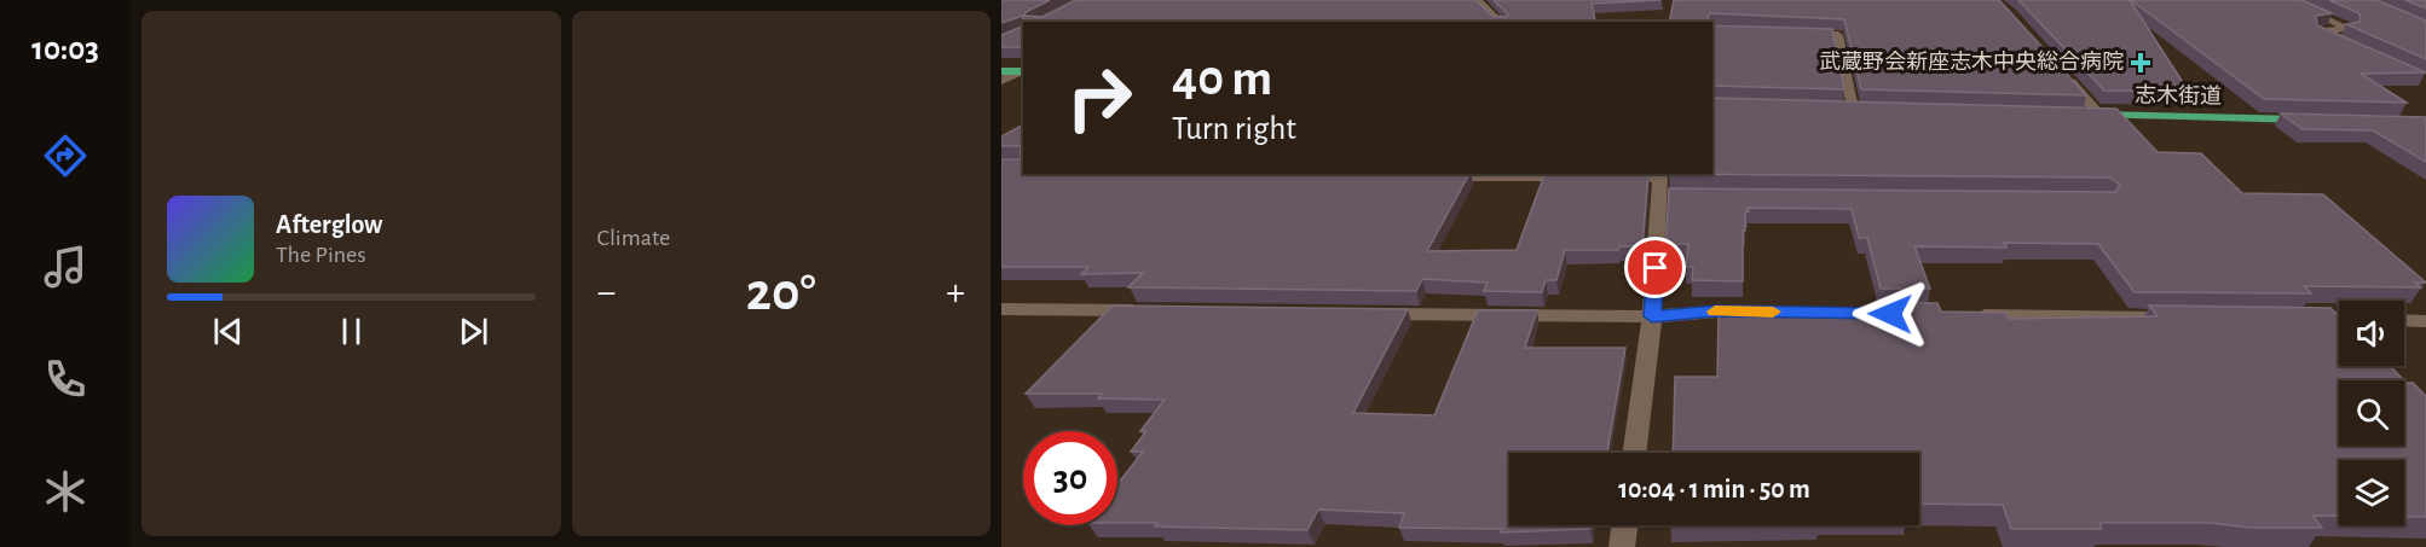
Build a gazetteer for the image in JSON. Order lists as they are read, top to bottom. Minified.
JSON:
{"streets":{"main road":["志木街道"]},"places":{"health":["武蔵野会新座志木中央総合病院"]},"page":{"tabs":"10:03","tile":"Climate","turn":["40 m","Turn right"],"song":["Afterglow","The Pines"],"heat":["−","20°","+"],"limit":"30","trip":"10:04 · 1 min · 50 m"}}
